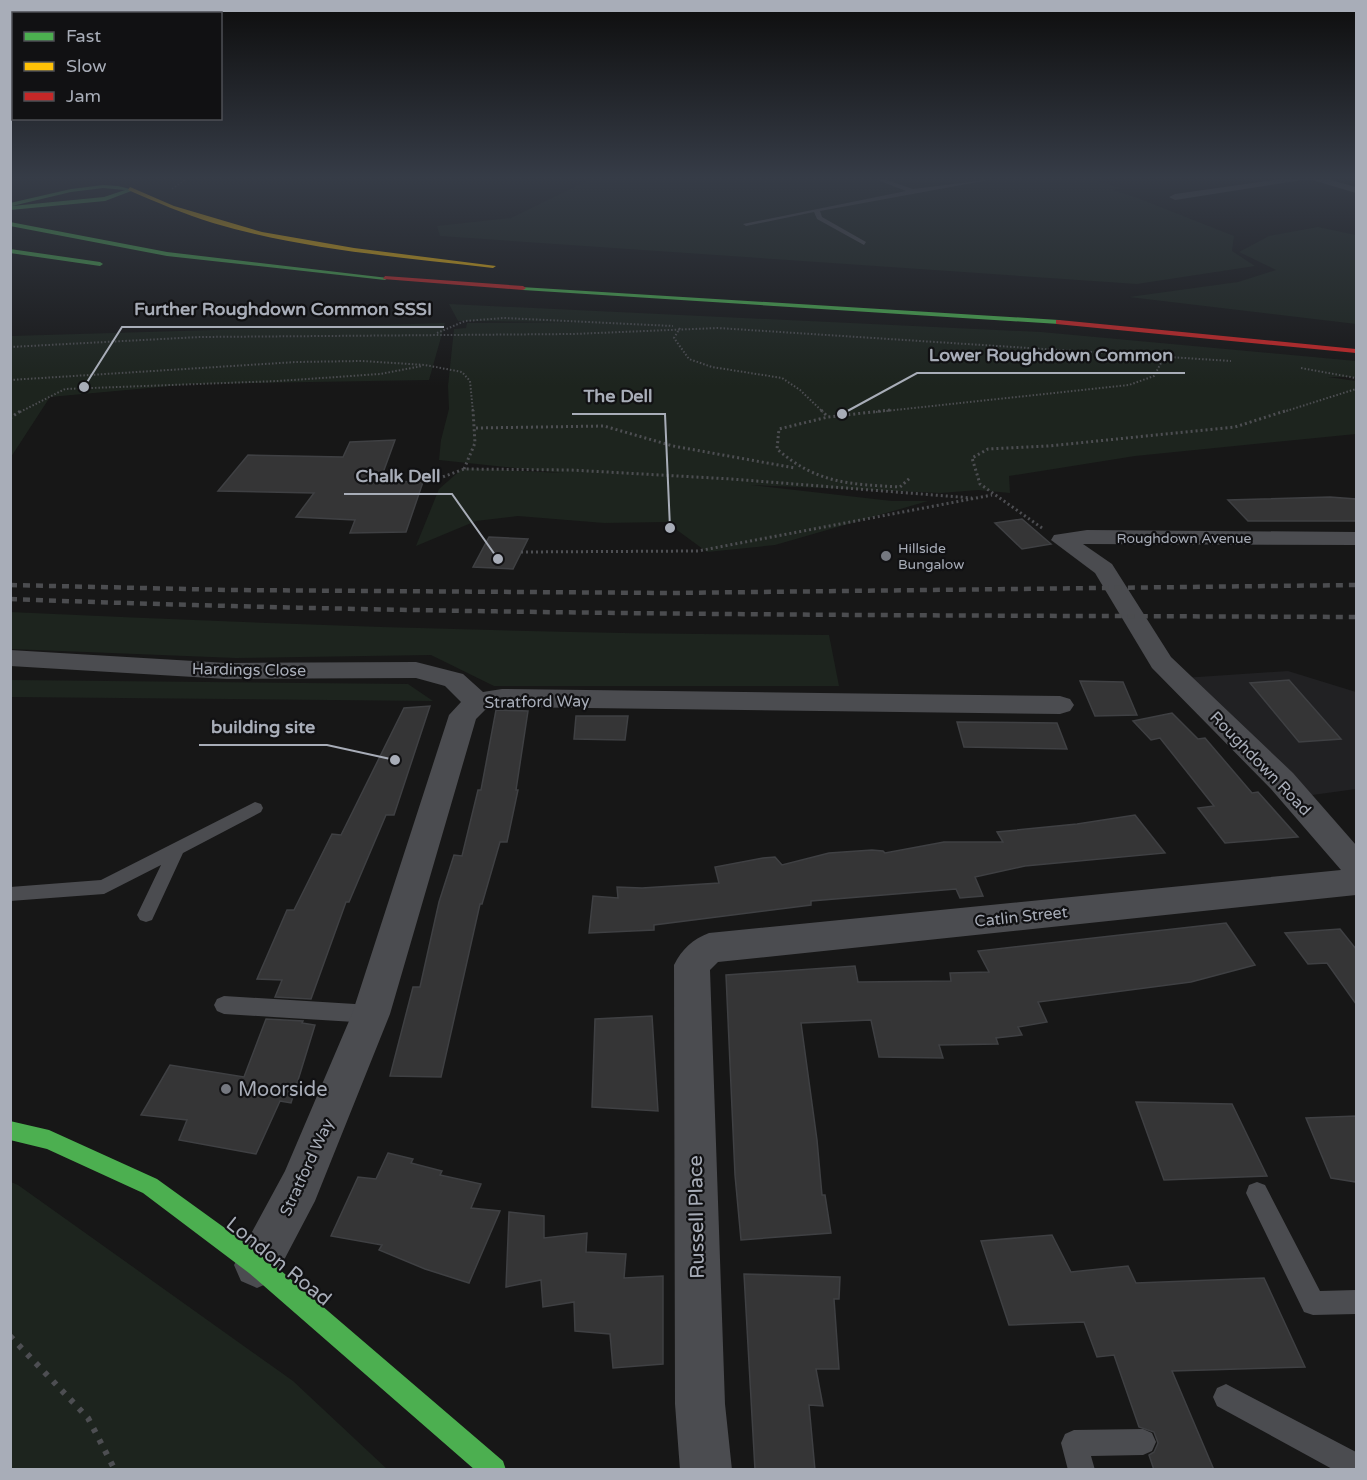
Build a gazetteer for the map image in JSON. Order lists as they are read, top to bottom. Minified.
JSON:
{"streets":{"main road":["London Road"],"street":["Roughdown Avenue","Hardings Close","Stratford Way","Roughdown Road","Catlin Street","Russell Place"]},"crossings":[["Roughdown Avenue","Roughdown Road"],["Hardings Close","Stratford Way"],["Stratford Way","London Road"],["Catlin Street","Russell Place"]],"places":["Further Roughdown Common SSSI","Lower Roughdown Common","The Dell","Hillside Bungalow","Chalk Dell","building site","Moorside"],"legend":["Fast","Slow","Jam"]}
